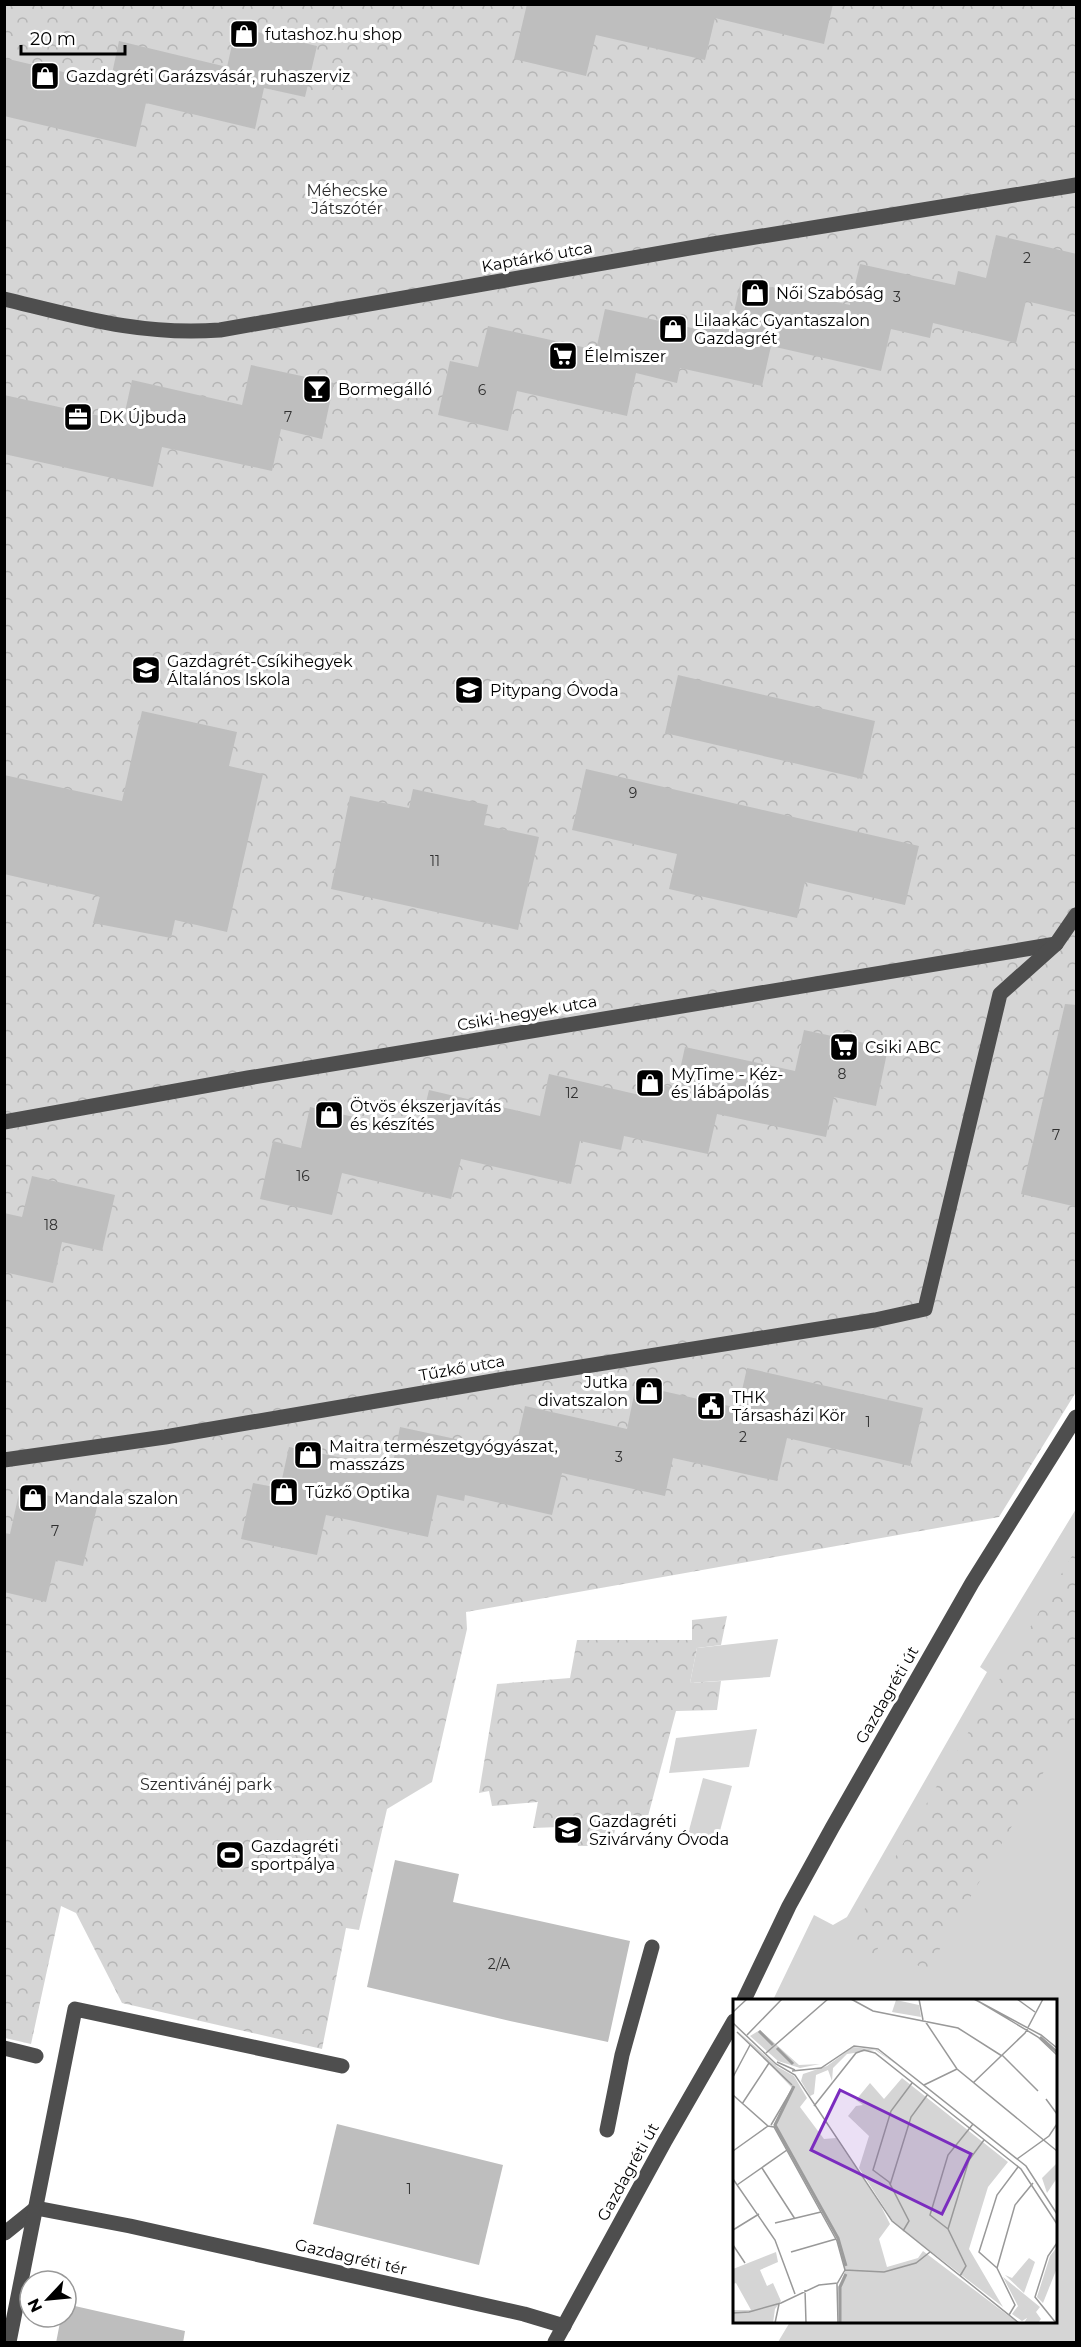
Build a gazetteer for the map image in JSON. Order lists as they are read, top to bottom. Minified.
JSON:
{"streets":{"street":["Kaptárkő utca","Csiki-hegyek utca","Tűzkő utca","Gazdagréti út","Gazdagréti tér"]},"crossings":[["Csiki-hegyek utca","Tűzkő utca"],["Gazdagréti út","Gazdagréti tér"]],"parks":["Méhecske Játszótér","Szentivánéj park"],"places":{"shop":["futashoz.hu shop","Gazdagréti Garázsvásár, ruhaszerviz","Női Szabóság","Lilaakác Gyantaszalon Gazdagrét","MyTime - Kéz- és lábápolás","Ötvös ékszerjavítás és készítés","Jutka divatszalon","Maitra természetgyógyászat, masszázs","Tűzkő Optika","Mandala szalon"],"supermarket":["Élelmiszer","Csiki ABC"],"bar":["Bormegálló"],"office":["DK Újbuda"],"school or university":["Gazdagrét-Csíkihegyek Általános Iskola","Pitypang Óvoda","Gazdagréti Szivárvány Óvoda"],"public building":["THK Társasházi Kör"],"sports":["Gazdagréti sportpálya"]},"house_numbers":["2","3","6","7","9","11","8","12","7","16","18","1","2","3","7","2/A","1"],"scale_bar":"20 m","north":"bottom left"}
